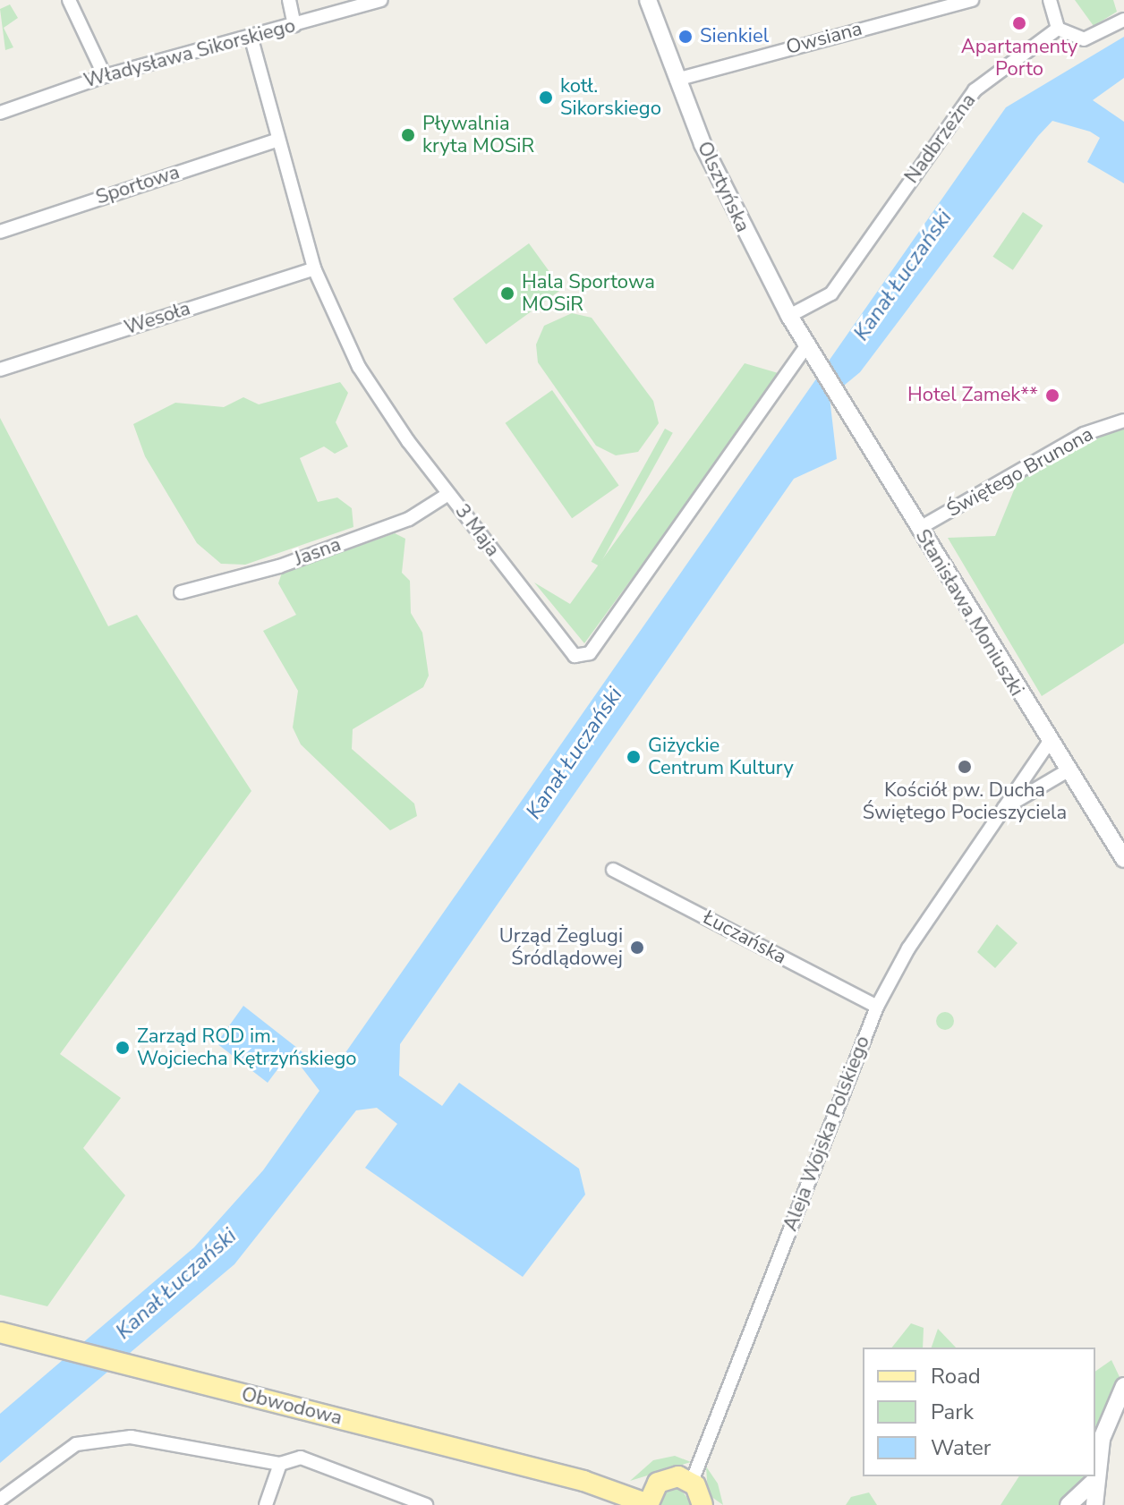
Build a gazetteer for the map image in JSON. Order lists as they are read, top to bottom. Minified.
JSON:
{"streets":{"main road":["Obwodowa"],"street":["Owsiana","Władysława Sikorskiego","Nadbrzeżna","Sportowa","Olsztyńska","Wesoła","Świętego Brunona","3 Maja","Jasna","Stanisława Moniuszki","Łuczańska","Aleja Wojska Polskiego"]},"crossings":[["Owsiana","Olsztyńska"],["Władysława Sikorskiego","3 Maja"],["Nadbrzeżna","Olsztyńska"],["Sportowa","3 Maja"],["Olsztyńska","3 Maja"],["Olsztyńska","Stanisława Moniuszki"],["Wesoła","3 Maja"],["Świętego Brunona","Stanisława Moniuszki"],["3 Maja","Jasna"],["Stanisława Moniuszki","Aleja Wojska Polskiego"],["Łuczańska","Aleja Wojska Polskiego"]],"water":["Kanał Łuczański"],"places":["Apartamenty Porto","Sienkiel","kotł. Sikorskiego","Pływalnia kryta MOSiR","Hala Sportowa MOSiR","Hotel Zamek**","Giżyckie Centrum Kultury","Kościół pw. Ducha Świętego Pocieszyciela","Urząd Żeglugi Śródlądowej","Zarząd ROD im. Wojciecha Kętrzyńskiego"],"legend":["Road","Park","Water"]}
